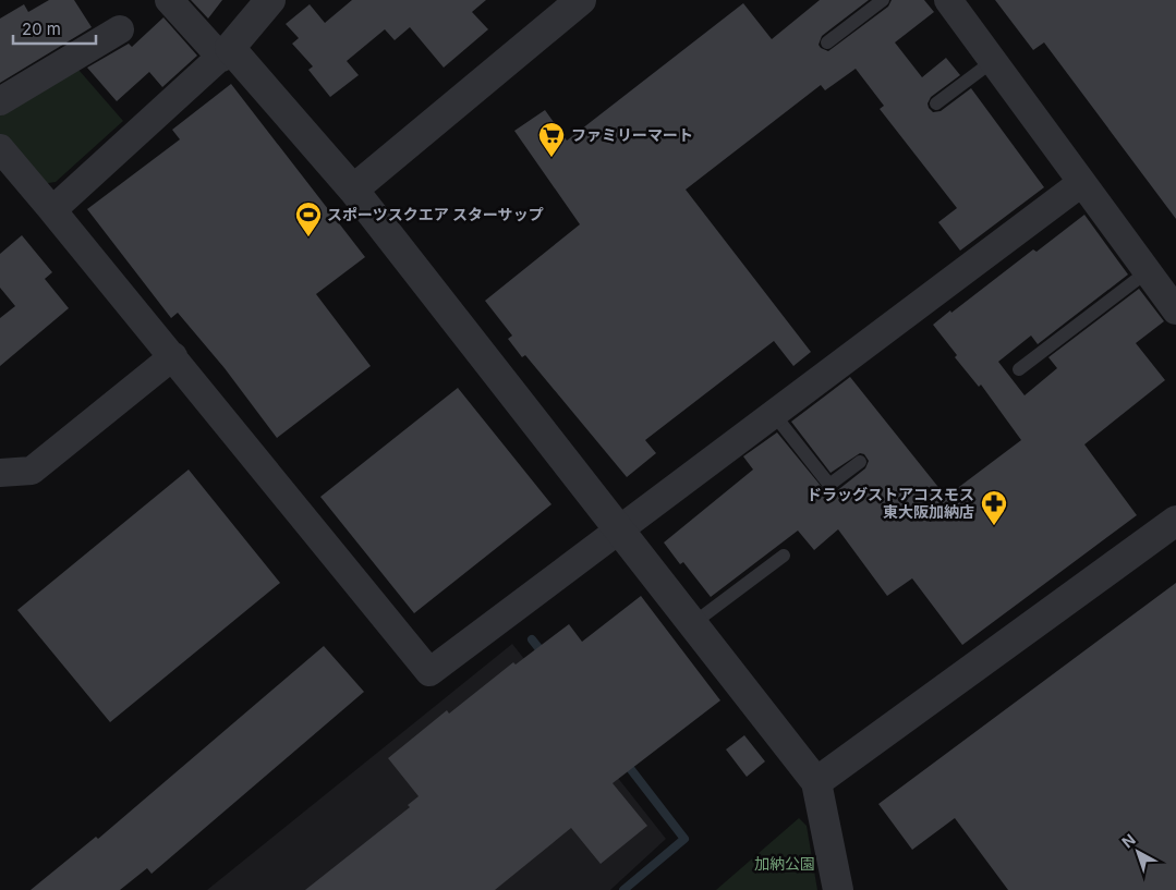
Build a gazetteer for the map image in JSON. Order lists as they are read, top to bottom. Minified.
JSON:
{"parks":["加納公園"],"places":{"supermarket":["ファミリーマート"],"sports":["スポーツスクエア スターサップ"],"pharmacy":["ドラッグストアコスモス 東大阪加納店"]},"scale_bar":"20 m","north":"top left"}
